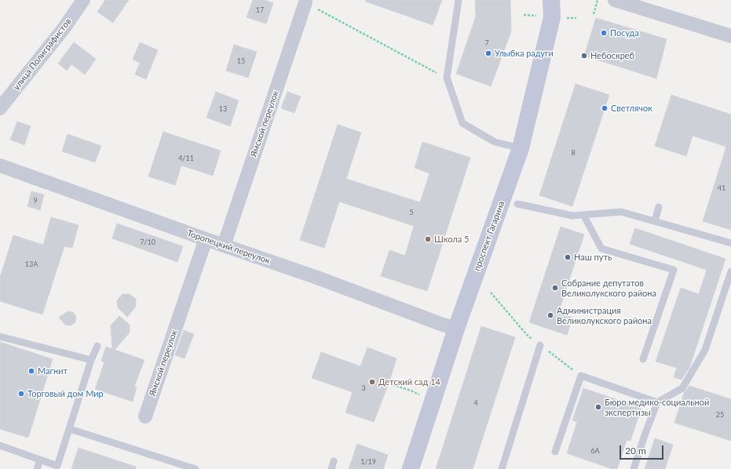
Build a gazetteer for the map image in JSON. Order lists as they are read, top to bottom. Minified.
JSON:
{"streets":{"main road":["проспект Гагарина"],"street":["улица Полиграфистов","Ямской переулок","Торопецкий переулок"]},"crossings":[["Ямской переулок","Торопецкий переулок"],["проспект Гагарина","Торопецкий переулок"]],"places":["Посуда","Улыбка радуги","Небоскреб","Светлячок","Школа 5","Наш путь","Собрание депутатов Великолукского района","Администрация Великолукского района","Магнит","Детский сад 14","Торговый дом Мир","Бюро медико-социальной экспертизы"],"house_numbers":["17","7","15","13","8","4/11","41","9","5","7/10","13А","3","4","25","6А","1/19"],"scale_bar":"20 m"}
